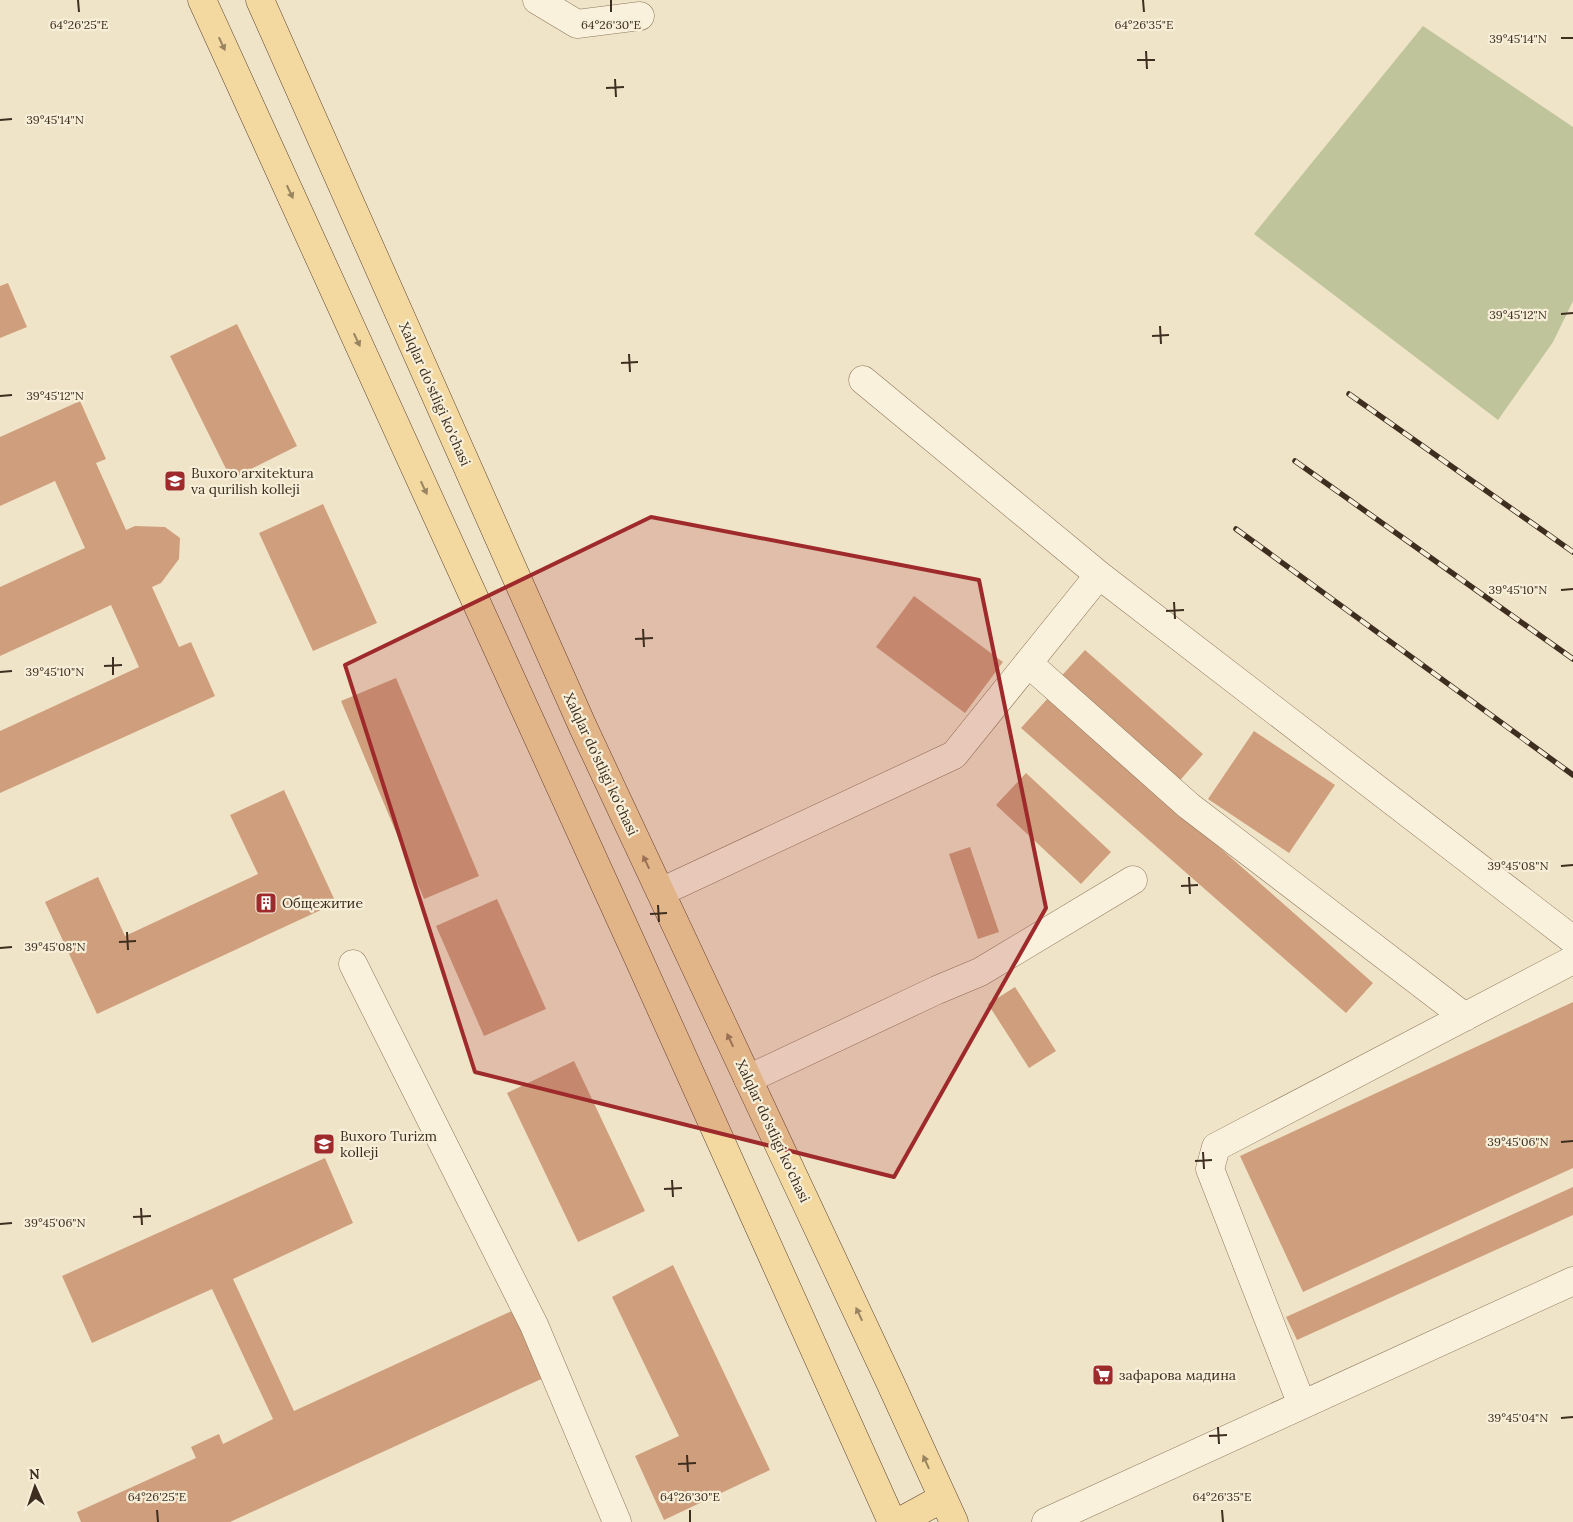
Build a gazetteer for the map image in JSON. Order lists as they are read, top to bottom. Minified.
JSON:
{"streets":{"main road":["Xalqlar do'stligi ko'chasi"]},"places":{"school or university":["Buxoro arxitektura va qurilish kolleji","Buxoro Turizm kolleji"],"building":["Общежитие"],"supermarket":["зафарова мадина"]},"north":"top","coordinates":["64°26'25\"E","64°26'30\"E","64°26'35\"E","39°45'14\"N","39°45'12\"N","39°45'10\"N","39°45'08\"N","39°45'06\"N","39°45'04\"N"]}
